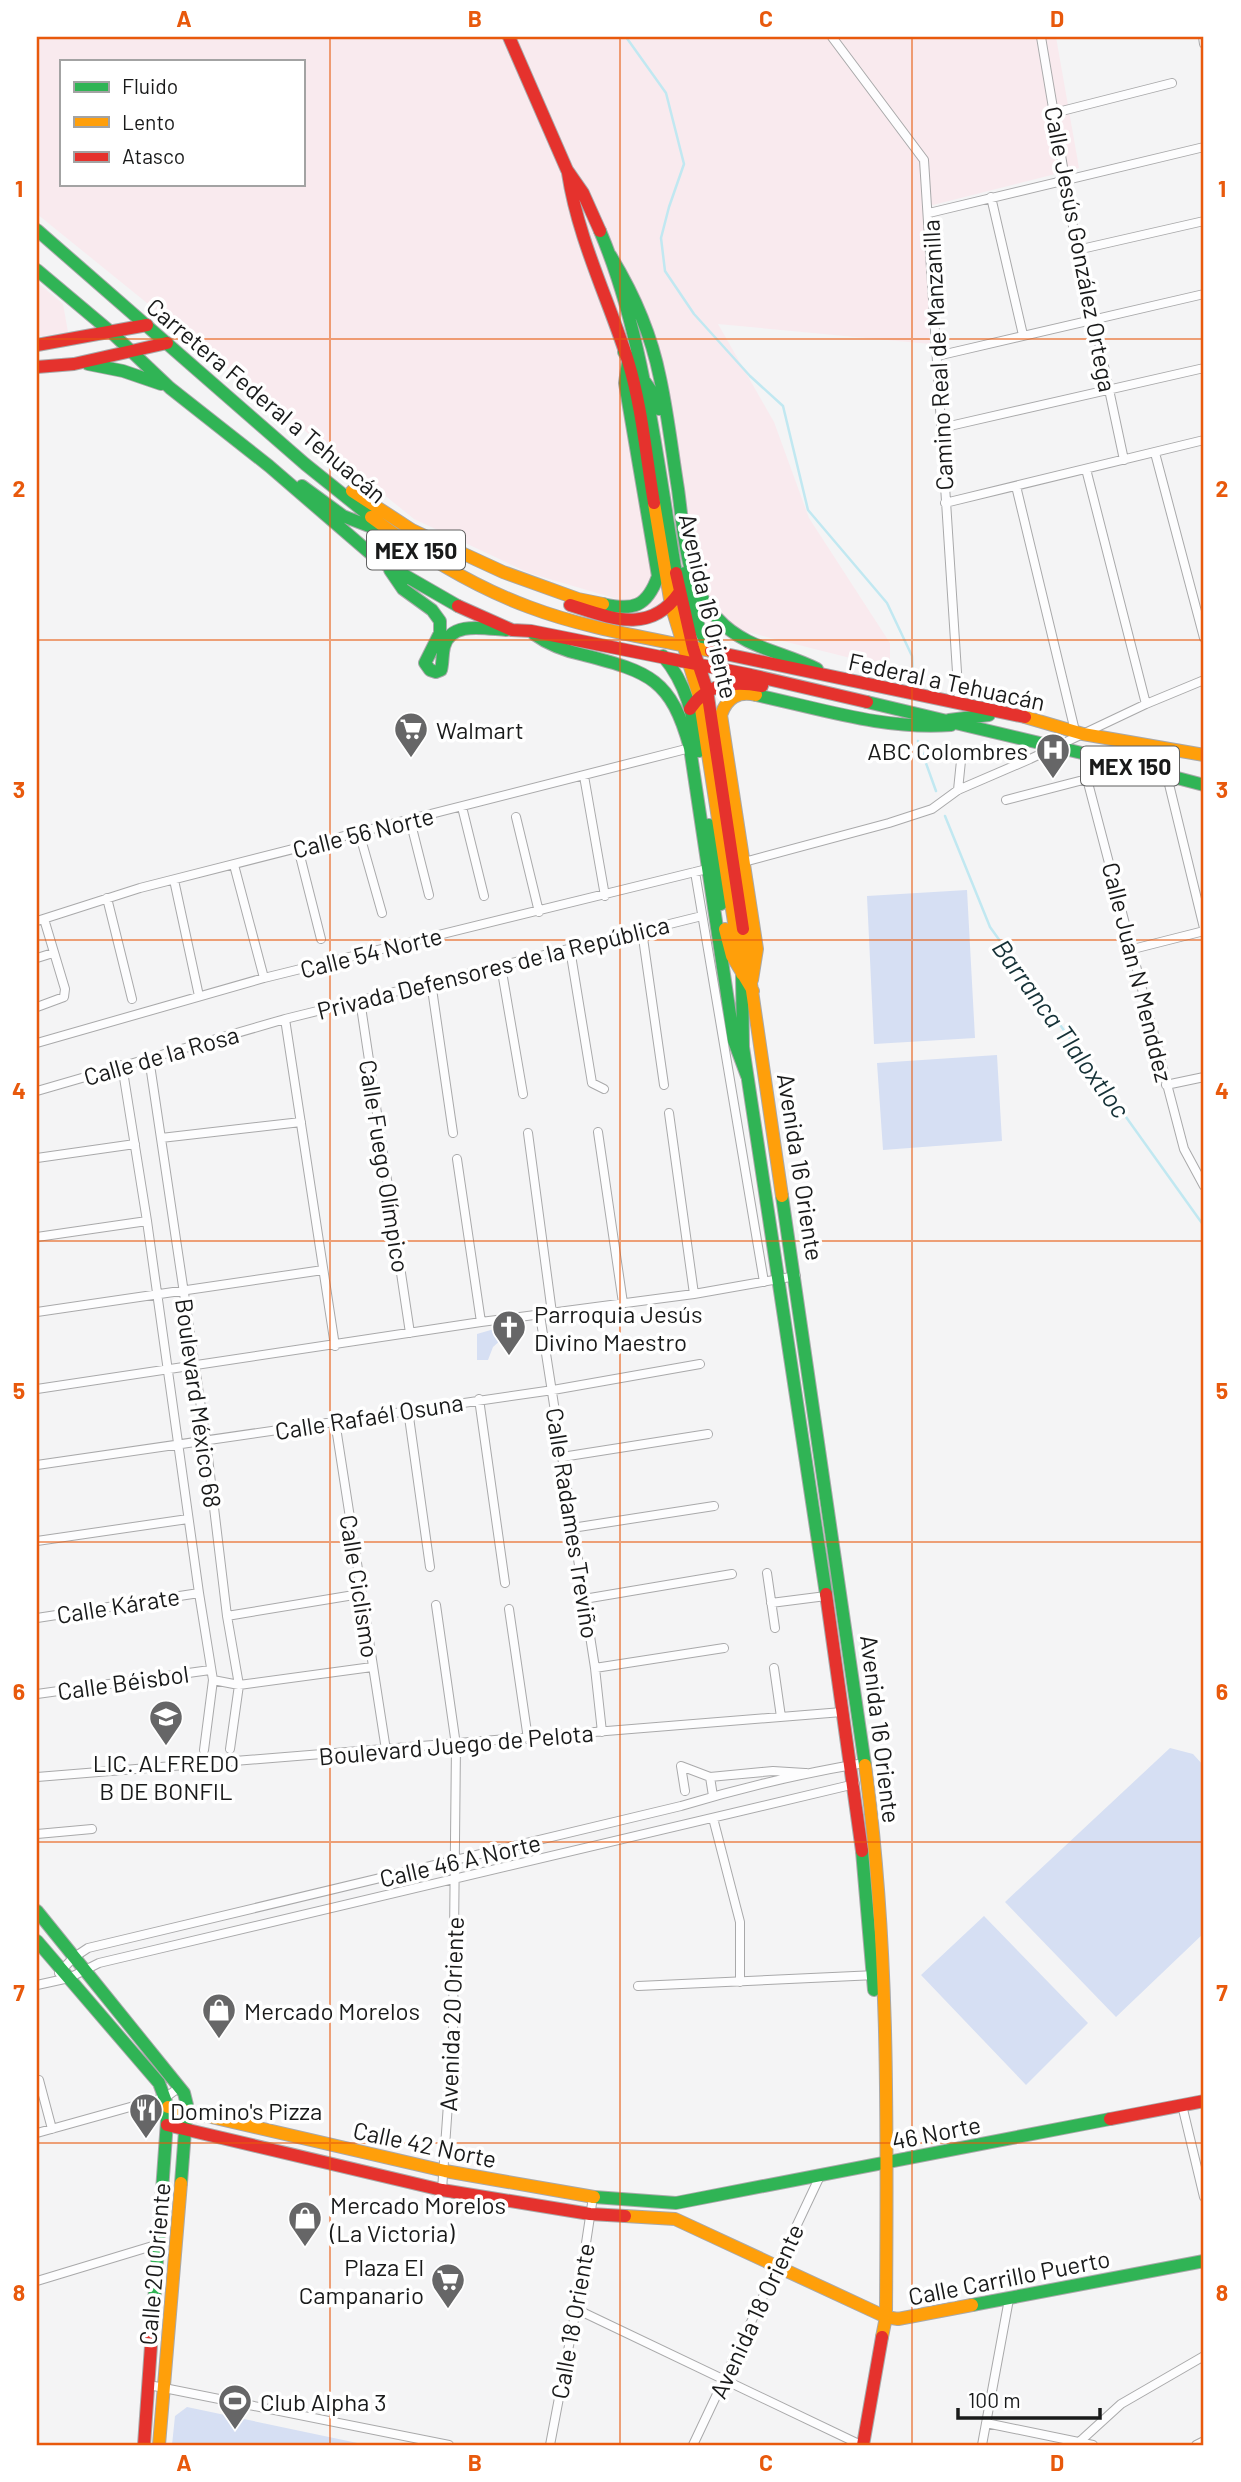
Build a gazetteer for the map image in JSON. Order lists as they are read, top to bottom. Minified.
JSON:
{"streets":{"main road":["Carretera Federal a Tehuacán","MEX 150","Avenida 16 Oriente","Federal a Tehuacán","46 Norte","Calle 42 Norte","Calle 20 Oriente","Calle Carrillo Puerto"],"street":["Calle Jesús González Ortega","Camino Real de Manzanilla","Calle 56 Norte","Calle 54 Norte","Privada Defensores de la República","Calle Juan N Menddez","Calle de la Rosa","Calle Fuego Olímpico","Boulevard México 68","Calle Rafaél Osuna","Calle Radames Treviño","Calle Ciclismo","Calle Kárate","Calle Béisbol","Boulevard Juego de Pelota","Calle 46 A Norte","Avenida 20 Oriente","Avenida 18 Oriente","Calle 18 Oriente"]},"crossings":[["Camino Real de Manzanilla","Federal a Tehuacán"],["Carretera Federal a Tehuacán","Avenida 16 Oriente"],["Carretera Federal a Tehuacán","Federal a Tehuacán"],["Avenida 16 Oriente","Federal a Tehuacán"],["Avenida 16 Oriente","Boulevard Juego de Pelota"],["Avenida 16 Oriente","Calle 46 A Norte"],["Avenida 16 Oriente","46 Norte"],["Avenida 16 Oriente","Calle Carrillo Puerto"],["Federal a Tehuacán","Calle Juan N Menddez"],["Calle 54 Norte","Privada Defensores de la República"],["Privada Defensores de la República","Calle de la Rosa"],["Privada Defensores de la República","Calle Fuego Olímpico"],["Calle de la Rosa","Boulevard México 68"],["Boulevard México 68","Calle Rafaél Osuna"],["Boulevard México 68","Calle Kárate"],["Boulevard México 68","Calle Béisbol"],["Calle Rafaél Osuna","Calle Radames Treviño"],["Calle Rafaél Osuna","Calle Ciclismo"],["Calle Radames Treviño","Boulevard Juego de Pelota"],["Calle Ciclismo","Boulevard Juego de Pelota"],["Boulevard Juego de Pelota","Avenida 20 Oriente"],["Calle 46 A Norte","Avenida 20 Oriente"],["Avenida 20 Oriente","Calle 42 Norte"],["46 Norte","Calle 42 Norte"],["46 Norte","Avenida 18 Oriente"],["Calle 42 Norte","Calle 20 Oriente"],["Calle 42 Norte","Calle Carrillo Puerto"],["Calle 42 Norte","Calle 18 Oriente"],["Calle Carrillo Puerto","Avenida 18 Oriente"]],"water":["Barranca Tlaloxtloc"],"places":{"supermarket":["Walmart","Plaza El Campanario"],"hospital":["ABC Colombres"],"church":["Parroquia Jesús Divino Maestro"],"school or university":["LIC. ALFREDO B DE BONFIL"],"shop":["Mercado Morelos","Mercado Morelos (La Victoria)"],"restaurant":["Domino's Pizza"],"sports":["Club Alpha 3"]},"legend":["Fluido","Lento","Atasco"],"scale_bar":"100 m","grid":{"columns":["A","B","C","D"],"rows":["1","2","3","4","5","6","7","8"]}}
